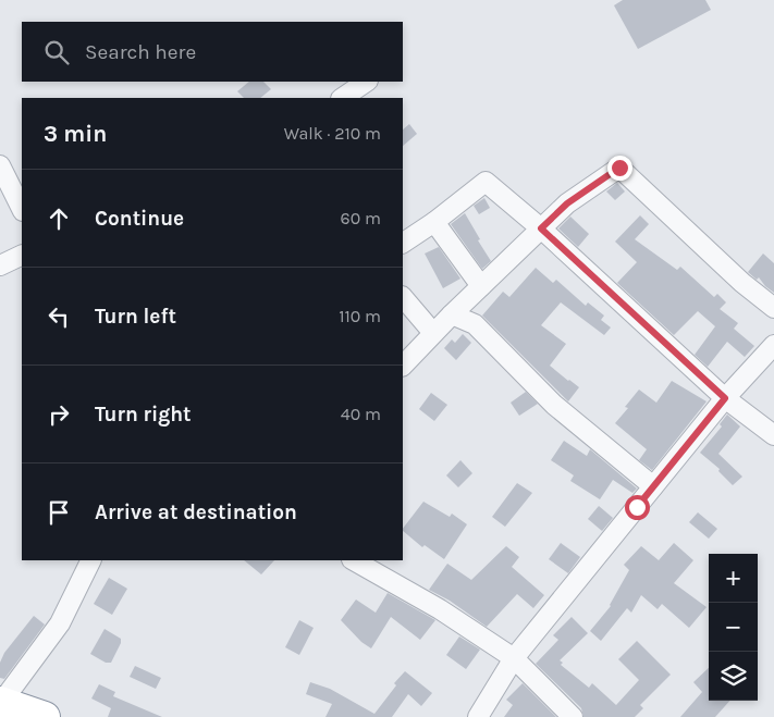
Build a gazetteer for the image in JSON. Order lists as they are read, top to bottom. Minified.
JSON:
{"page":{"search":"Search here","heading":["3 min","Walk · 210 m"],"list":[["Continue","60 m"],["Turn left","110 m"],["Turn right","40 m"],"Arrive at destination"],"map_buttons":["+","−"]}}
